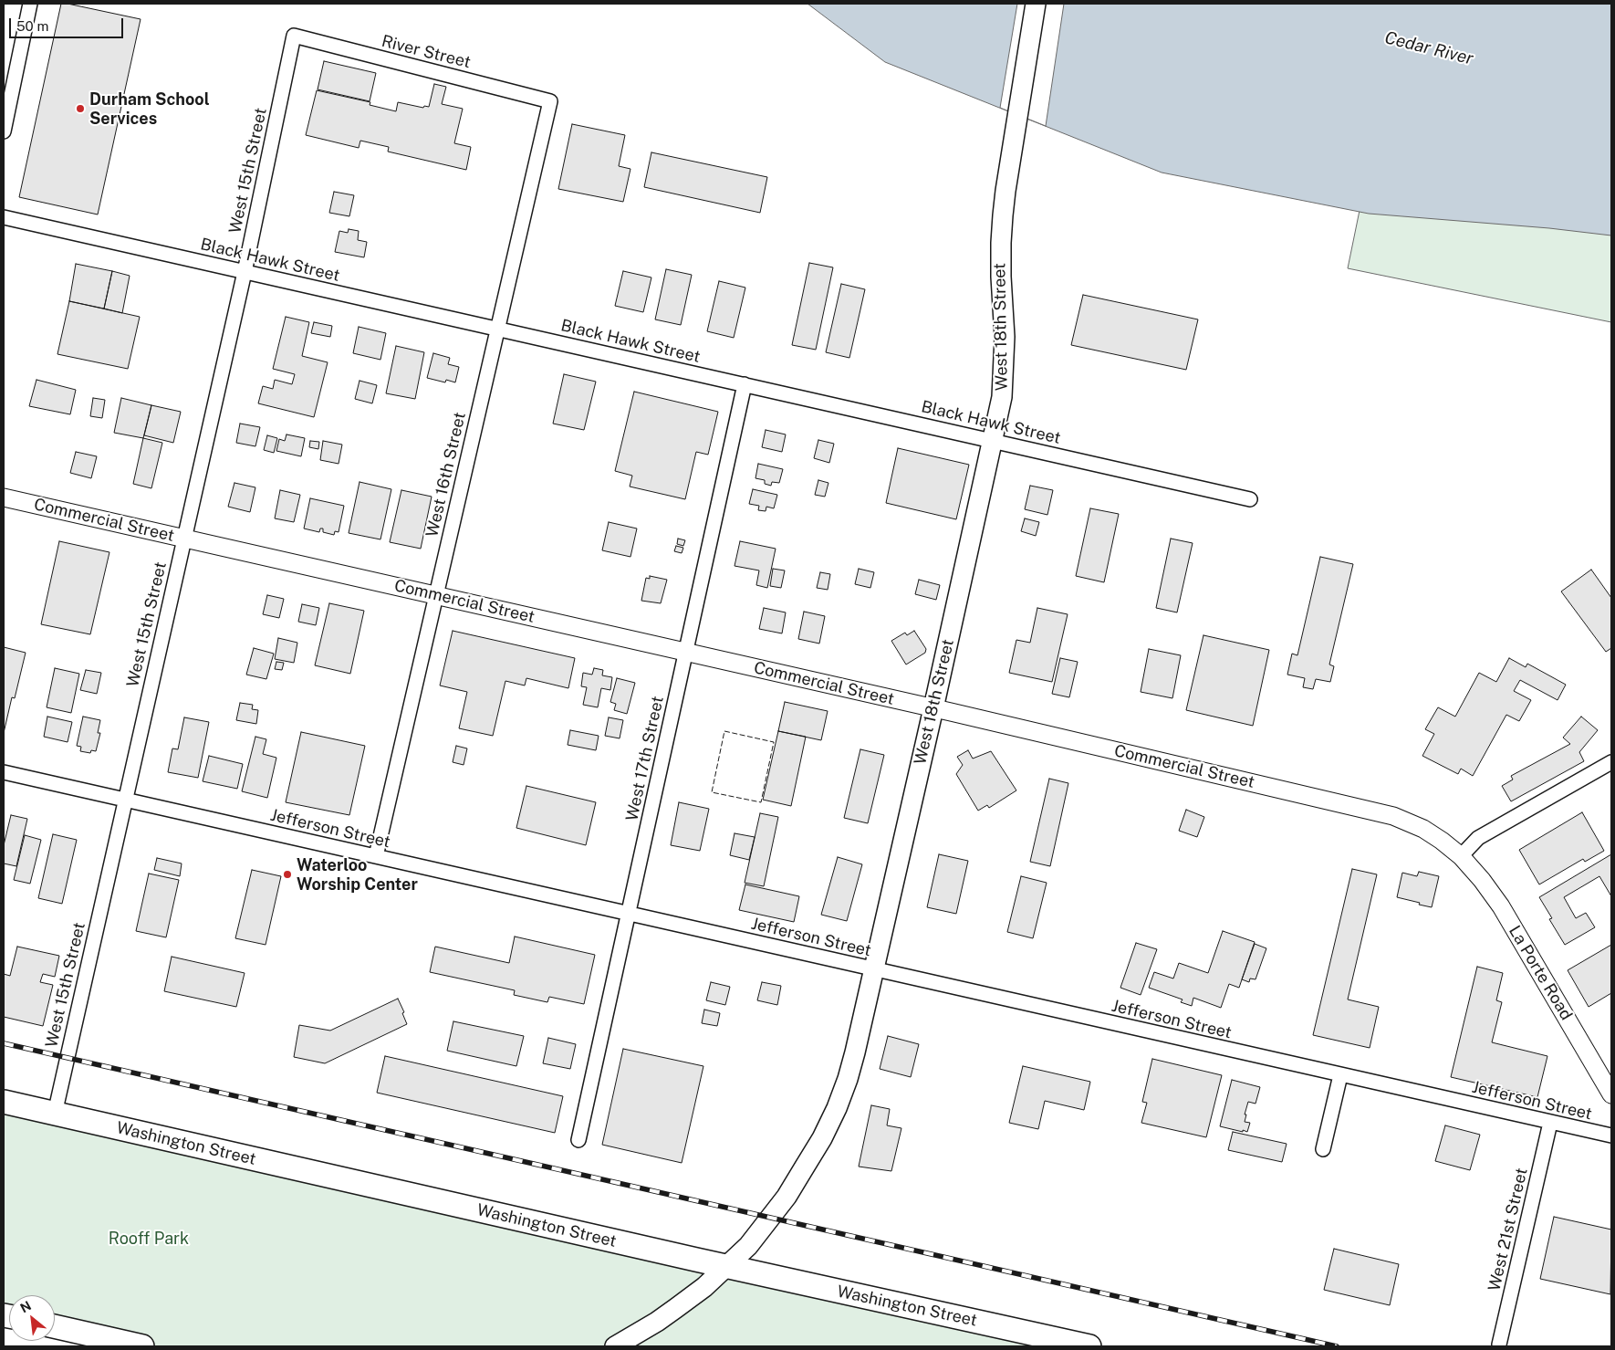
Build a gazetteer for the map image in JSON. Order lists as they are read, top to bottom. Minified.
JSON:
{"streets":{"highway":["Washington Street"],"main road":["West 18th Street"],"street":["River Street","West 15th Street","Black Hawk Street","West 16th Street","Commercial Street","West 17th Street","Jefferson Street","La Porte Road","West 21st Street"]},"crossings":[["River Street","West 15th Street"],["River Street","West 16th Street"],["West 15th Street","Black Hawk Street"],["West 15th Street","Commercial Street"],["West 15th Street","Jefferson Street"],["West 15th Street","Washington Street"],["Black Hawk Street","West 18th Street"],["Black Hawk Street","West 16th Street"],["Black Hawk Street","West 17th Street"],["West 18th Street","Commercial Street"],["West 18th Street","Jefferson Street"],["West 18th Street","Washington Street"],["West 16th Street","Commercial Street"],["West 16th Street","Jefferson Street"],["Commercial Street","West 17th Street"],["Commercial Street","La Porte Road"],["West 17th Street","Jefferson Street"],["Jefferson Street","West 21st Street"]],"water":["Cedar River"],"parks":["Rooff Park"],"places":["Durham School Services","Waterloo Worship Center"],"scale_bar":"50 m","north":"top left"}
